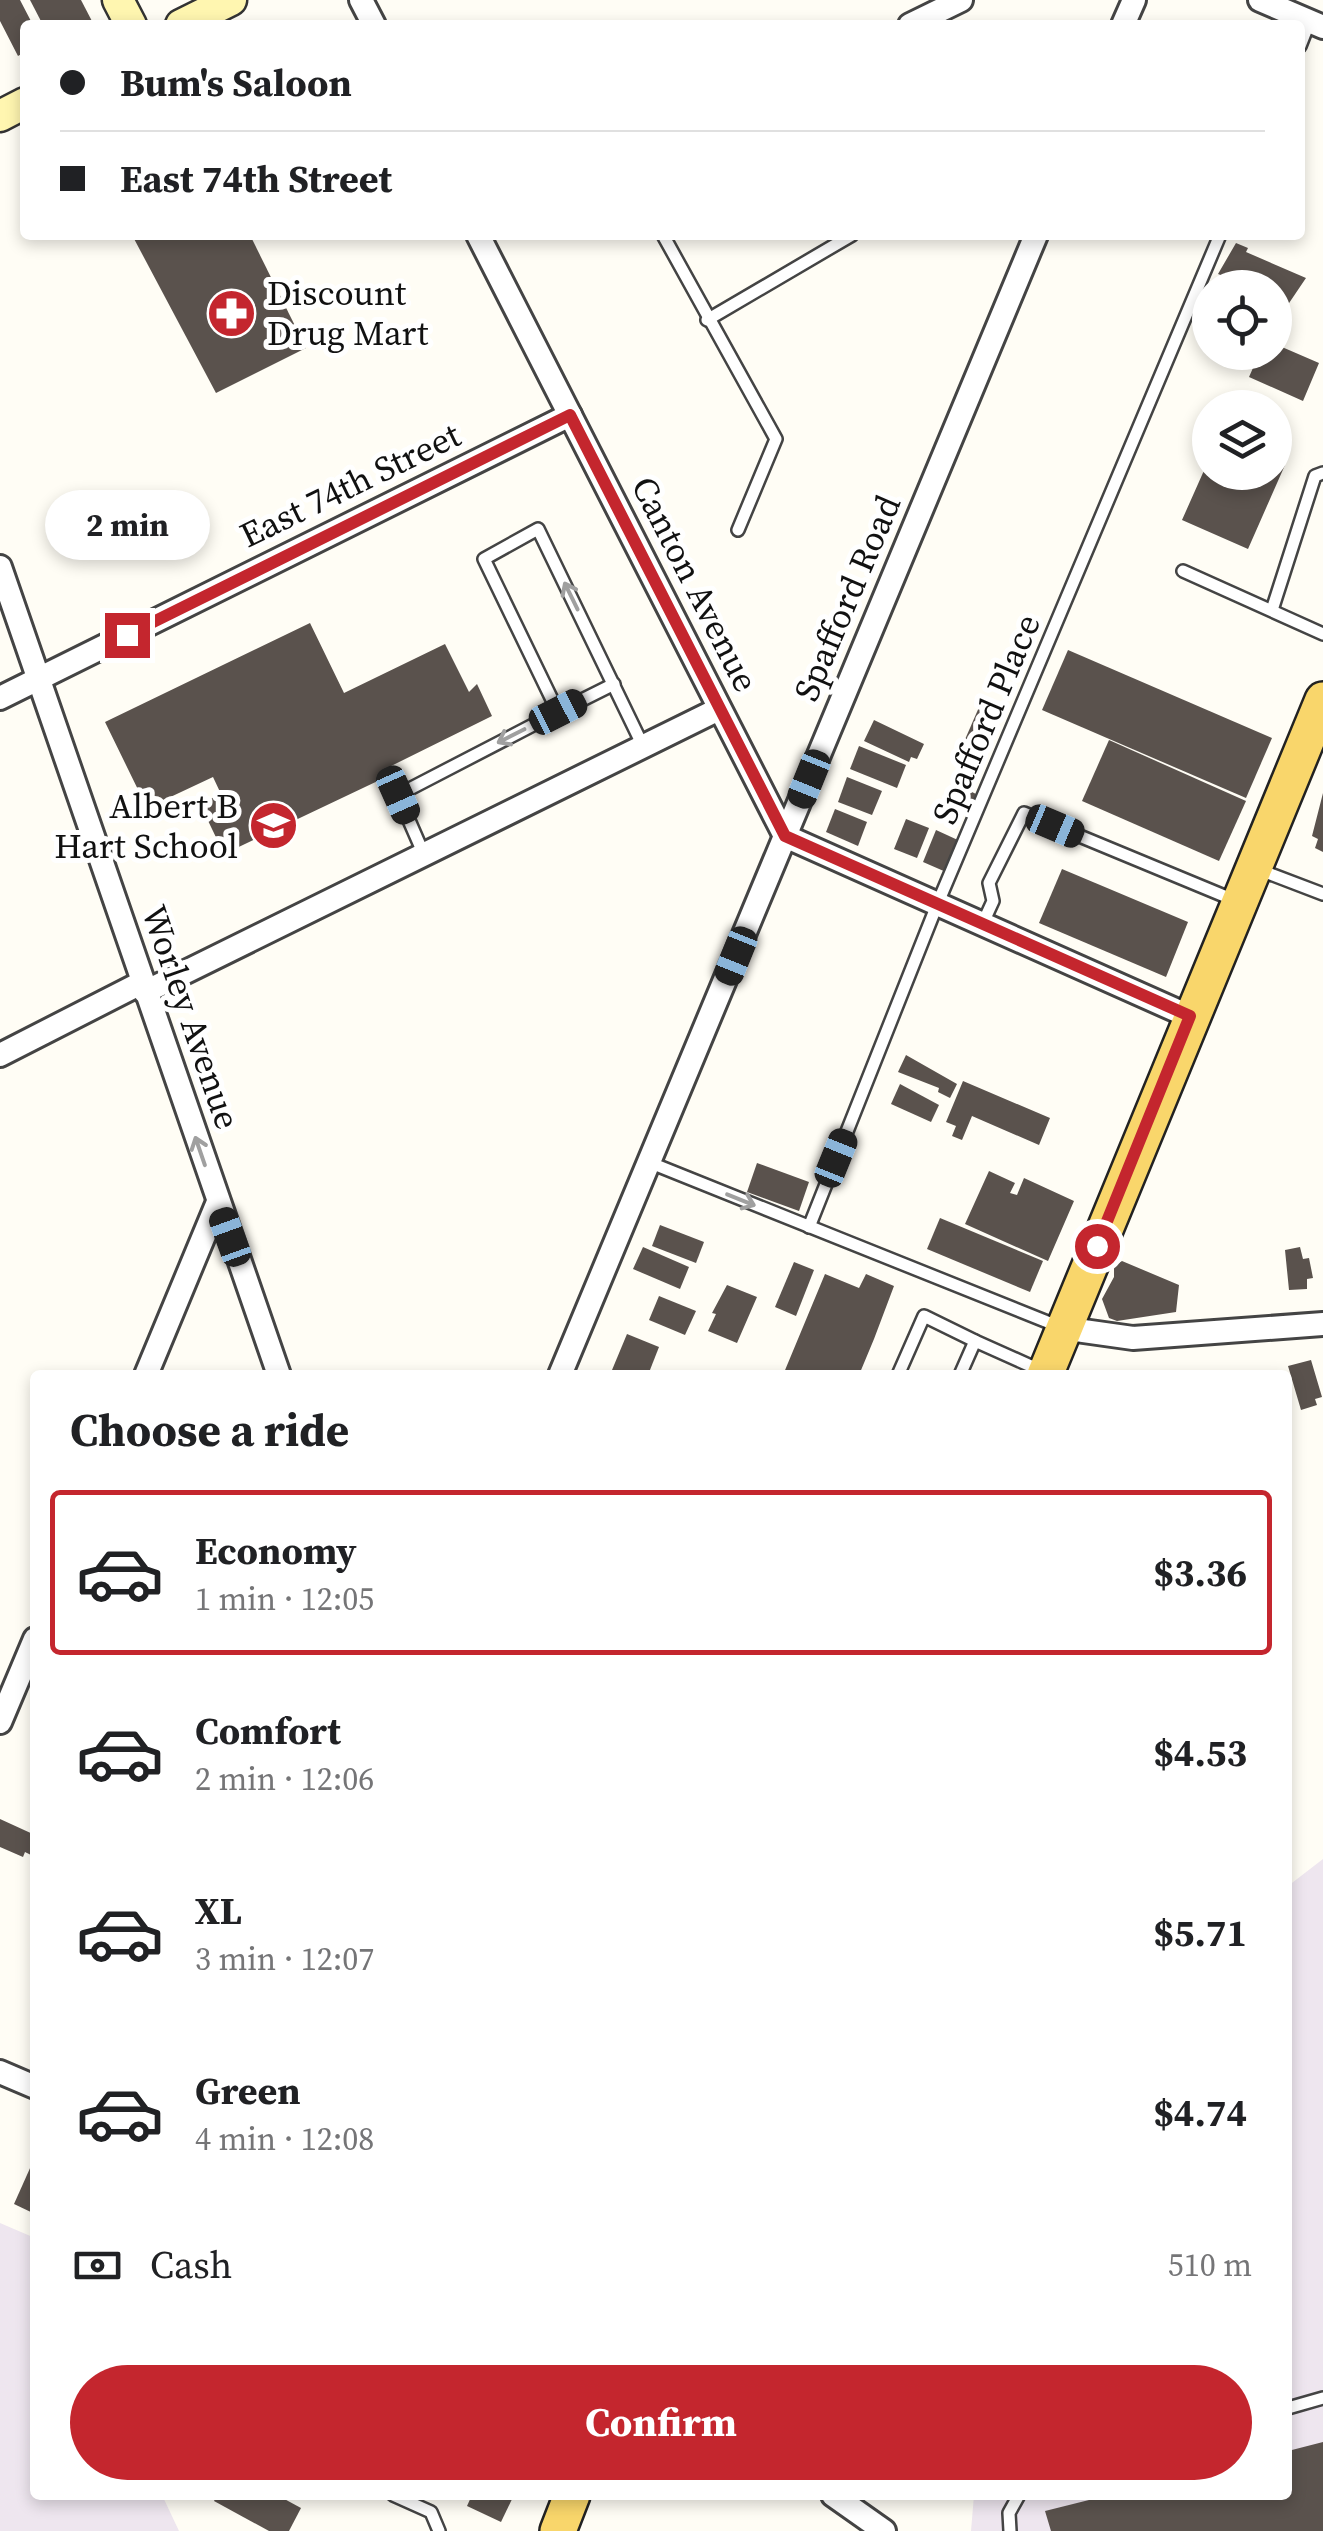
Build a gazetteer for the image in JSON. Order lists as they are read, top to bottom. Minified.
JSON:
{"streets":{"street":["East 74th Street","Canton Avenue","Spafford Road","Worley Avenue"],"lane":["Spafford Place"]},"crossings":[["East 74th Street","Canton Avenue"],["East 74th Street","Worley Avenue"],["Canton Avenue","Spafford Road"]],"places":{"pharmacy":["Discount Drug Mart"],"school or university":["Albert B Hart School"]},"page":{"banner":["Bum's Saloon","East 74th Street"],"bubble":"2 min","heading":"Choose a ride","list":[{"name":"Economy","note":"1 min · 12:05","value":"$3.36"},{"name":"Comfort","note":"2 min · 12:06","value":"$4.53"},{"name":"XL","note":"3 min · 12:07","value":"$5.71"},{"name":"Green","note":"4 min · 12:08","value":"$4.74"}],"pay":["Cash","510 m"],"buttons":"Confirm"}}
